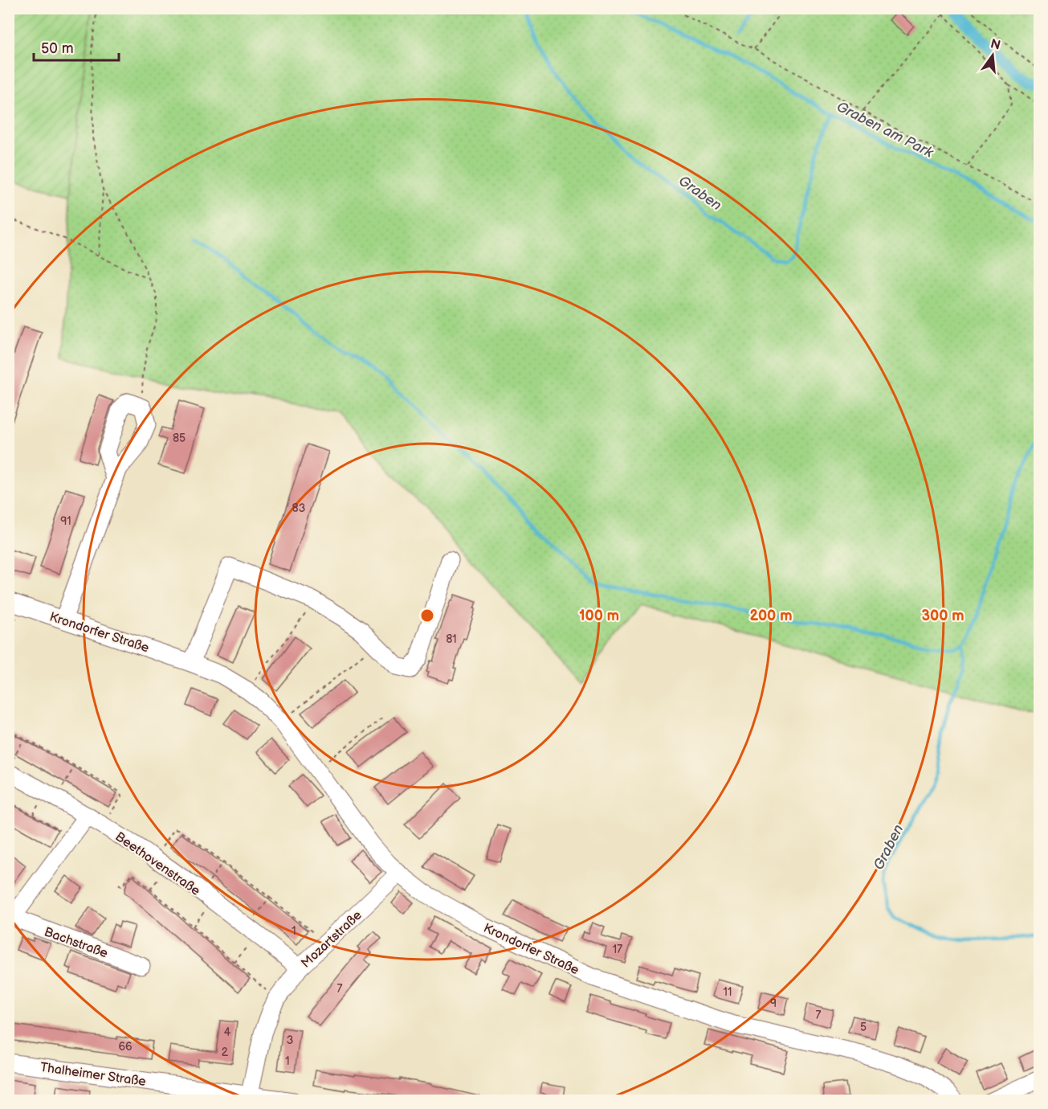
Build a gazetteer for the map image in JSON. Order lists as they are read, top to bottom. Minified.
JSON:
{"streets":{"street":["Krondorfer Straße","Beethovenstraße","Mozartstraße","Bachstraße","Thalheimer Straße"]},"crossings":[["Krondorfer Straße","Mozartstraße"],["Beethovenstraße","Mozartstraße"],["Beethovenstraße","Bachstraße"],["Mozartstraße","Thalheimer Straße"]],"water":["Graben am Park","Graben"],"house_numbers":["85","83","91","81","1","17","7","11","9","7","5","4","3","66","2","1"],"scale_bar":"50 m","north":"top","rings":["100 m","200 m","300 m"]}
